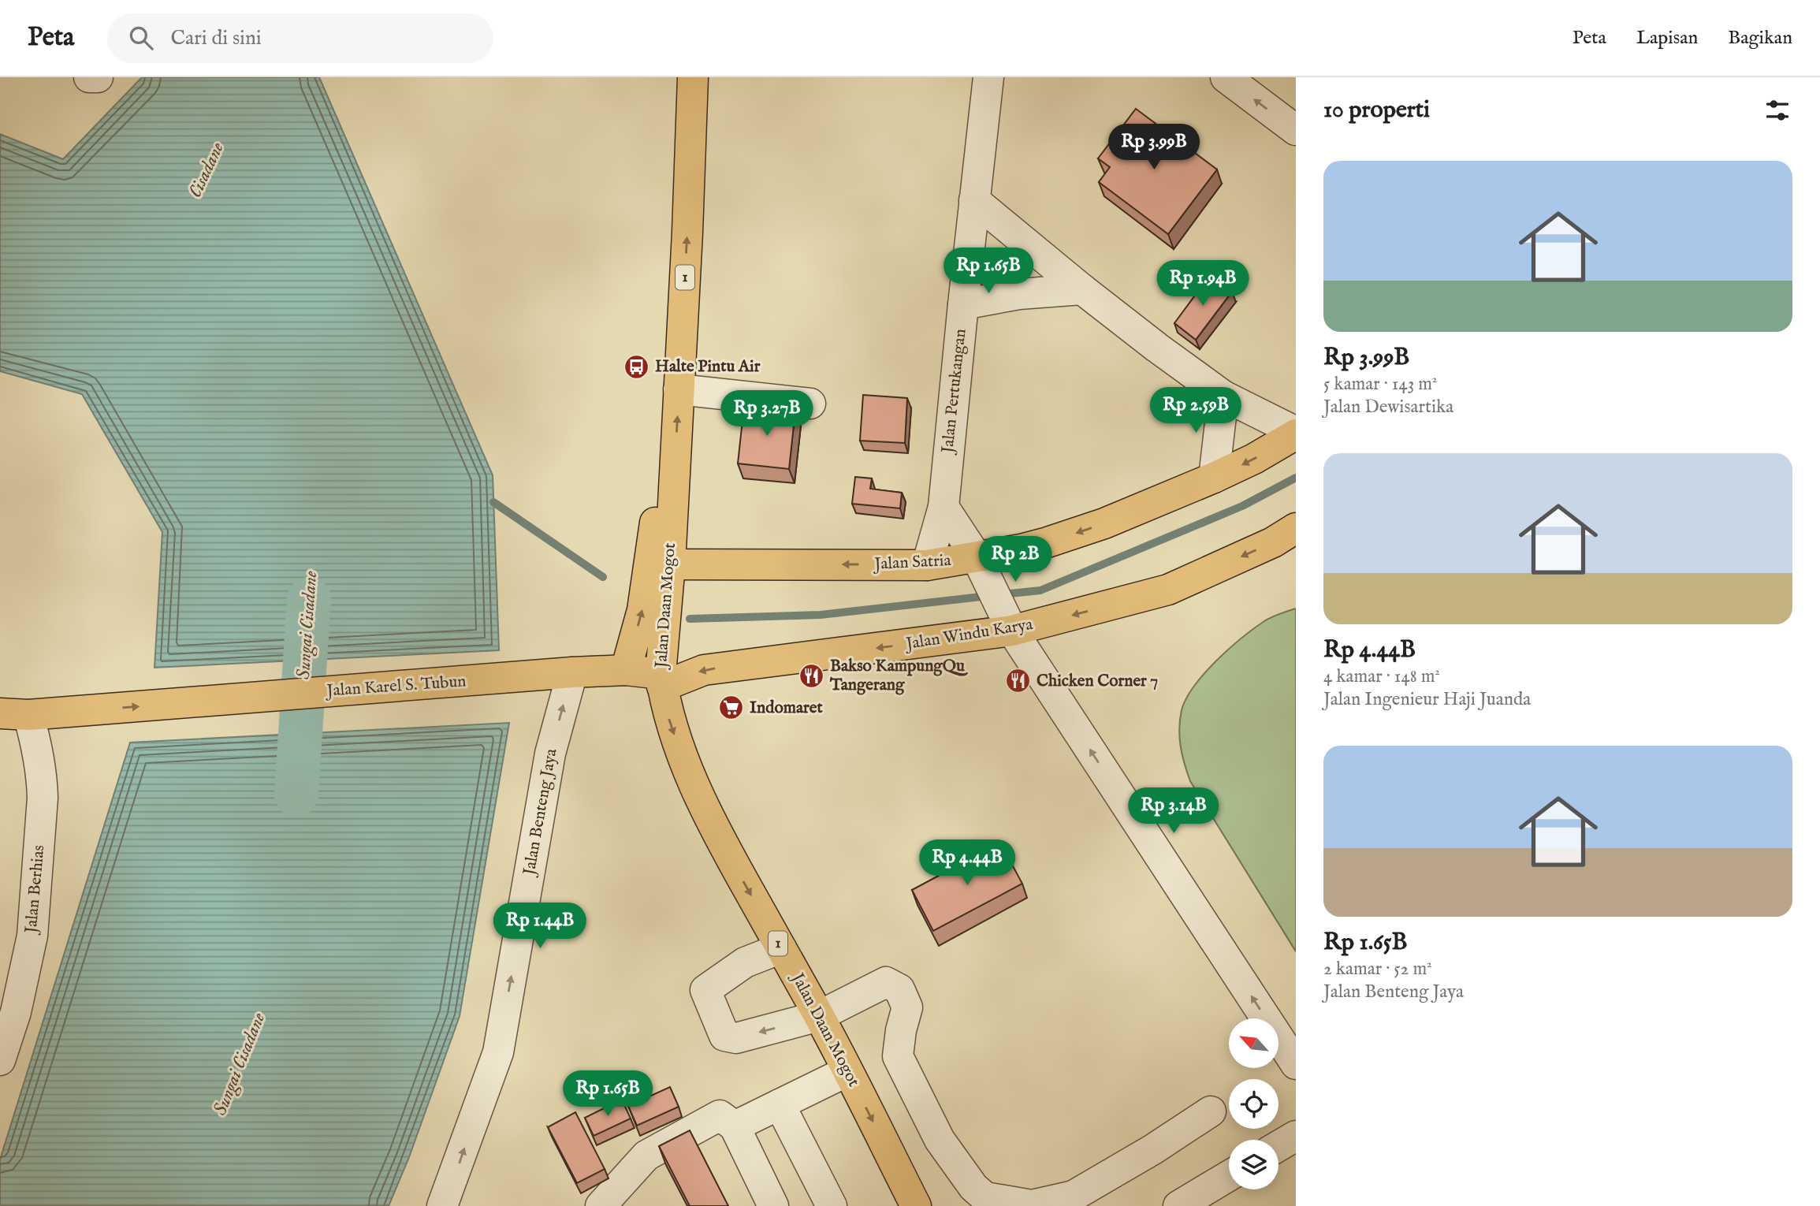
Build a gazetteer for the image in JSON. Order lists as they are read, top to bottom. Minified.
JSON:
{"streets":{"main road":["1","Jalan Satria","Jalan Daan Mogot","Jalan Windu Karya","Jalan Karel S. Tubun"],"street":["Jalan Pertukangan","Jalan Benteng Jaya","Jalan Berhias"]},"crossings":[["Jalan Pertukangan","Jalan Satria"],["Jalan Satria","Jalan Daan Mogot"],["Jalan Daan Mogot","Jalan Windu Karya"],["Jalan Daan Mogot","Jalan Karel S. Tubun"],["Jalan Windu Karya","Jalan Karel S. Tubun"],["Jalan Karel S. Tubun","Jalan Benteng Jaya"],["Jalan Karel S. Tubun","Jalan Berhias"]],"one_way":["Jalan Satria","Jalan Windu Karya","Jalan Karel S. Tubun","Jalan Benteng Jaya"],"water":["Cisadane","Sungai Cisadane"],"places":{"bus stop":["Halte Pintu Air"],"restaurant":["Bakso KampungQu Tangerang","Chicken Corner 7"],"supermarket":["Indomaret"]},"north":"top left","page":{"header":"Peta","search":"Cari di sini","nav":["Peta","Lapisan","Bagikan"],"heading":"10 properti","price":["Rp 3.99B","Rp 1.65B","Rp 1.94B","Rp 2.59B","Rp 3.27B","Rp 2B","Rp 3.14B","Rp 4.44B","Rp 1.44B","Rp 1.65B"],"list":[{"name":"Rp 3.99B","note":"5 kamar · 143 m² · Jalan Dewisartika"},{"name":"Rp 4.44B","note":"4 kamar · 148 m² · Jalan Ingenieur Haji Juanda"},{"name":"Rp 1.65B","note":"2 kamar · 52 m² · Jalan Benteng Jaya"}]}}
